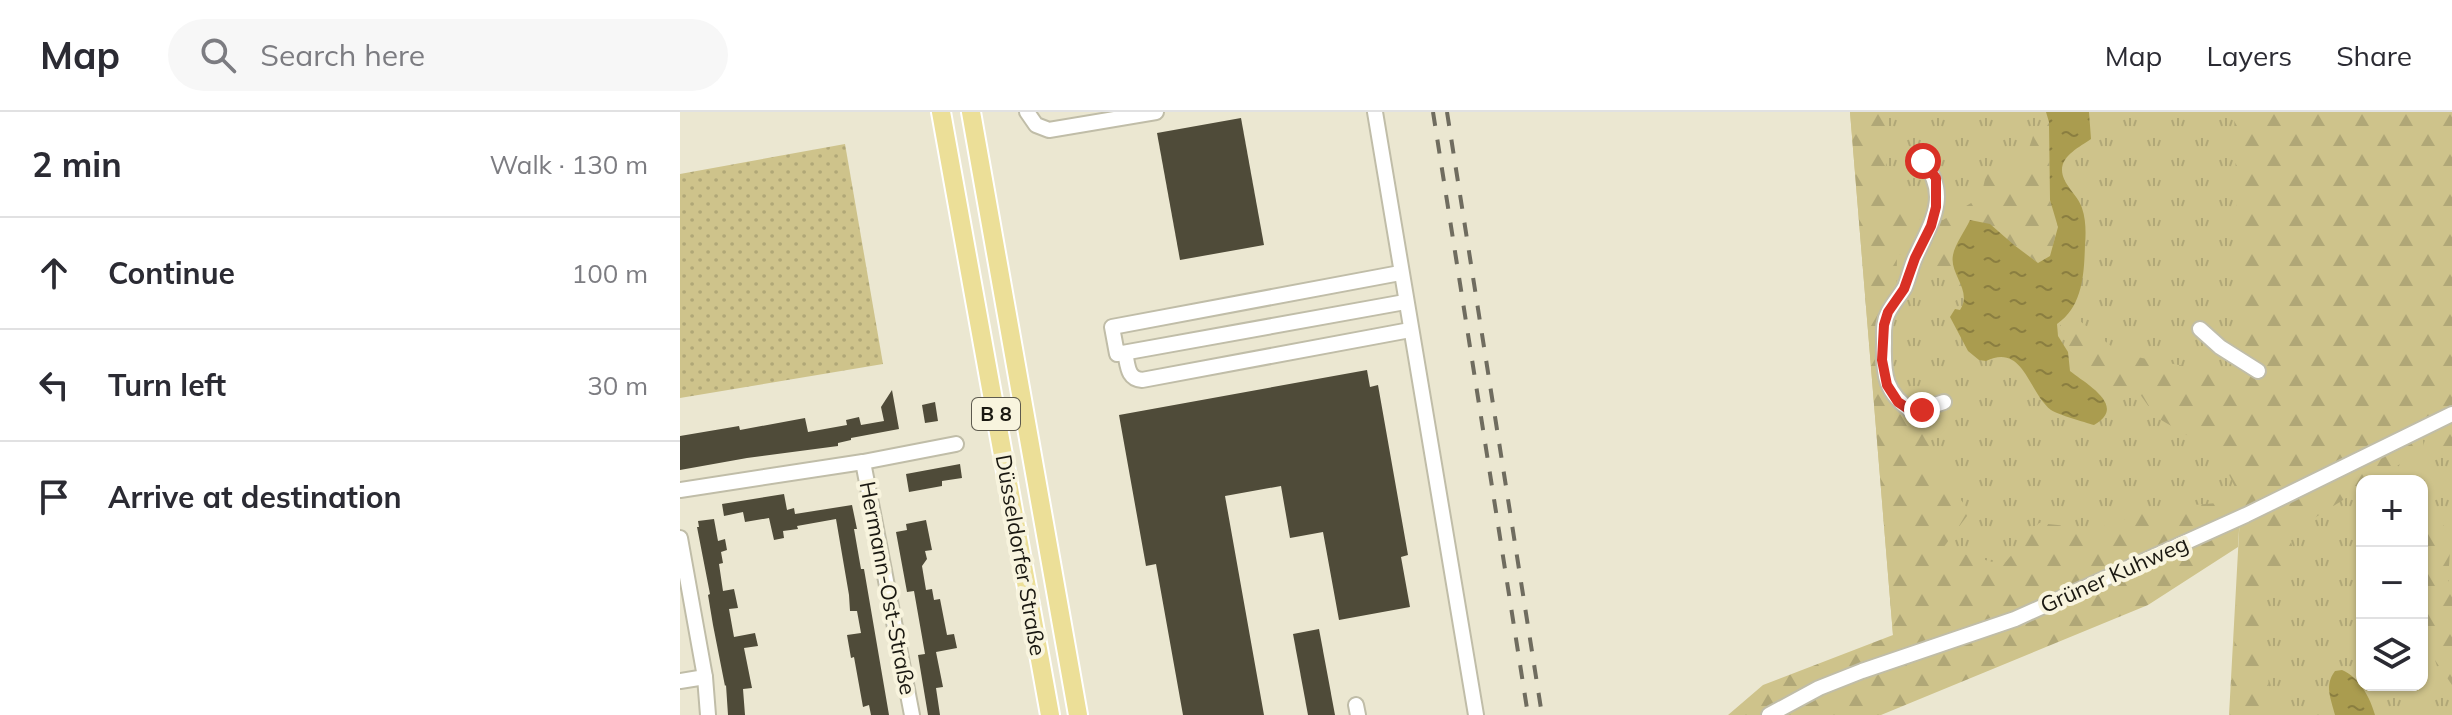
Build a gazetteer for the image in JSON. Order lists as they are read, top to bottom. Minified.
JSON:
{"streets":{"main road":["B 8","Düsseldorfer Straße"],"street":["Grüner Kuhweg","Hermann-Ost-Straße"]},"page":{"header":"Map","search":"Search here","nav":["Map","Layers","Share"],"heading":["2 min","Walk · 130 m"],"list":[["Continue","100 m"],["Turn left","30 m"],"Arrive at destination"],"map_buttons":["+","−"]}}
